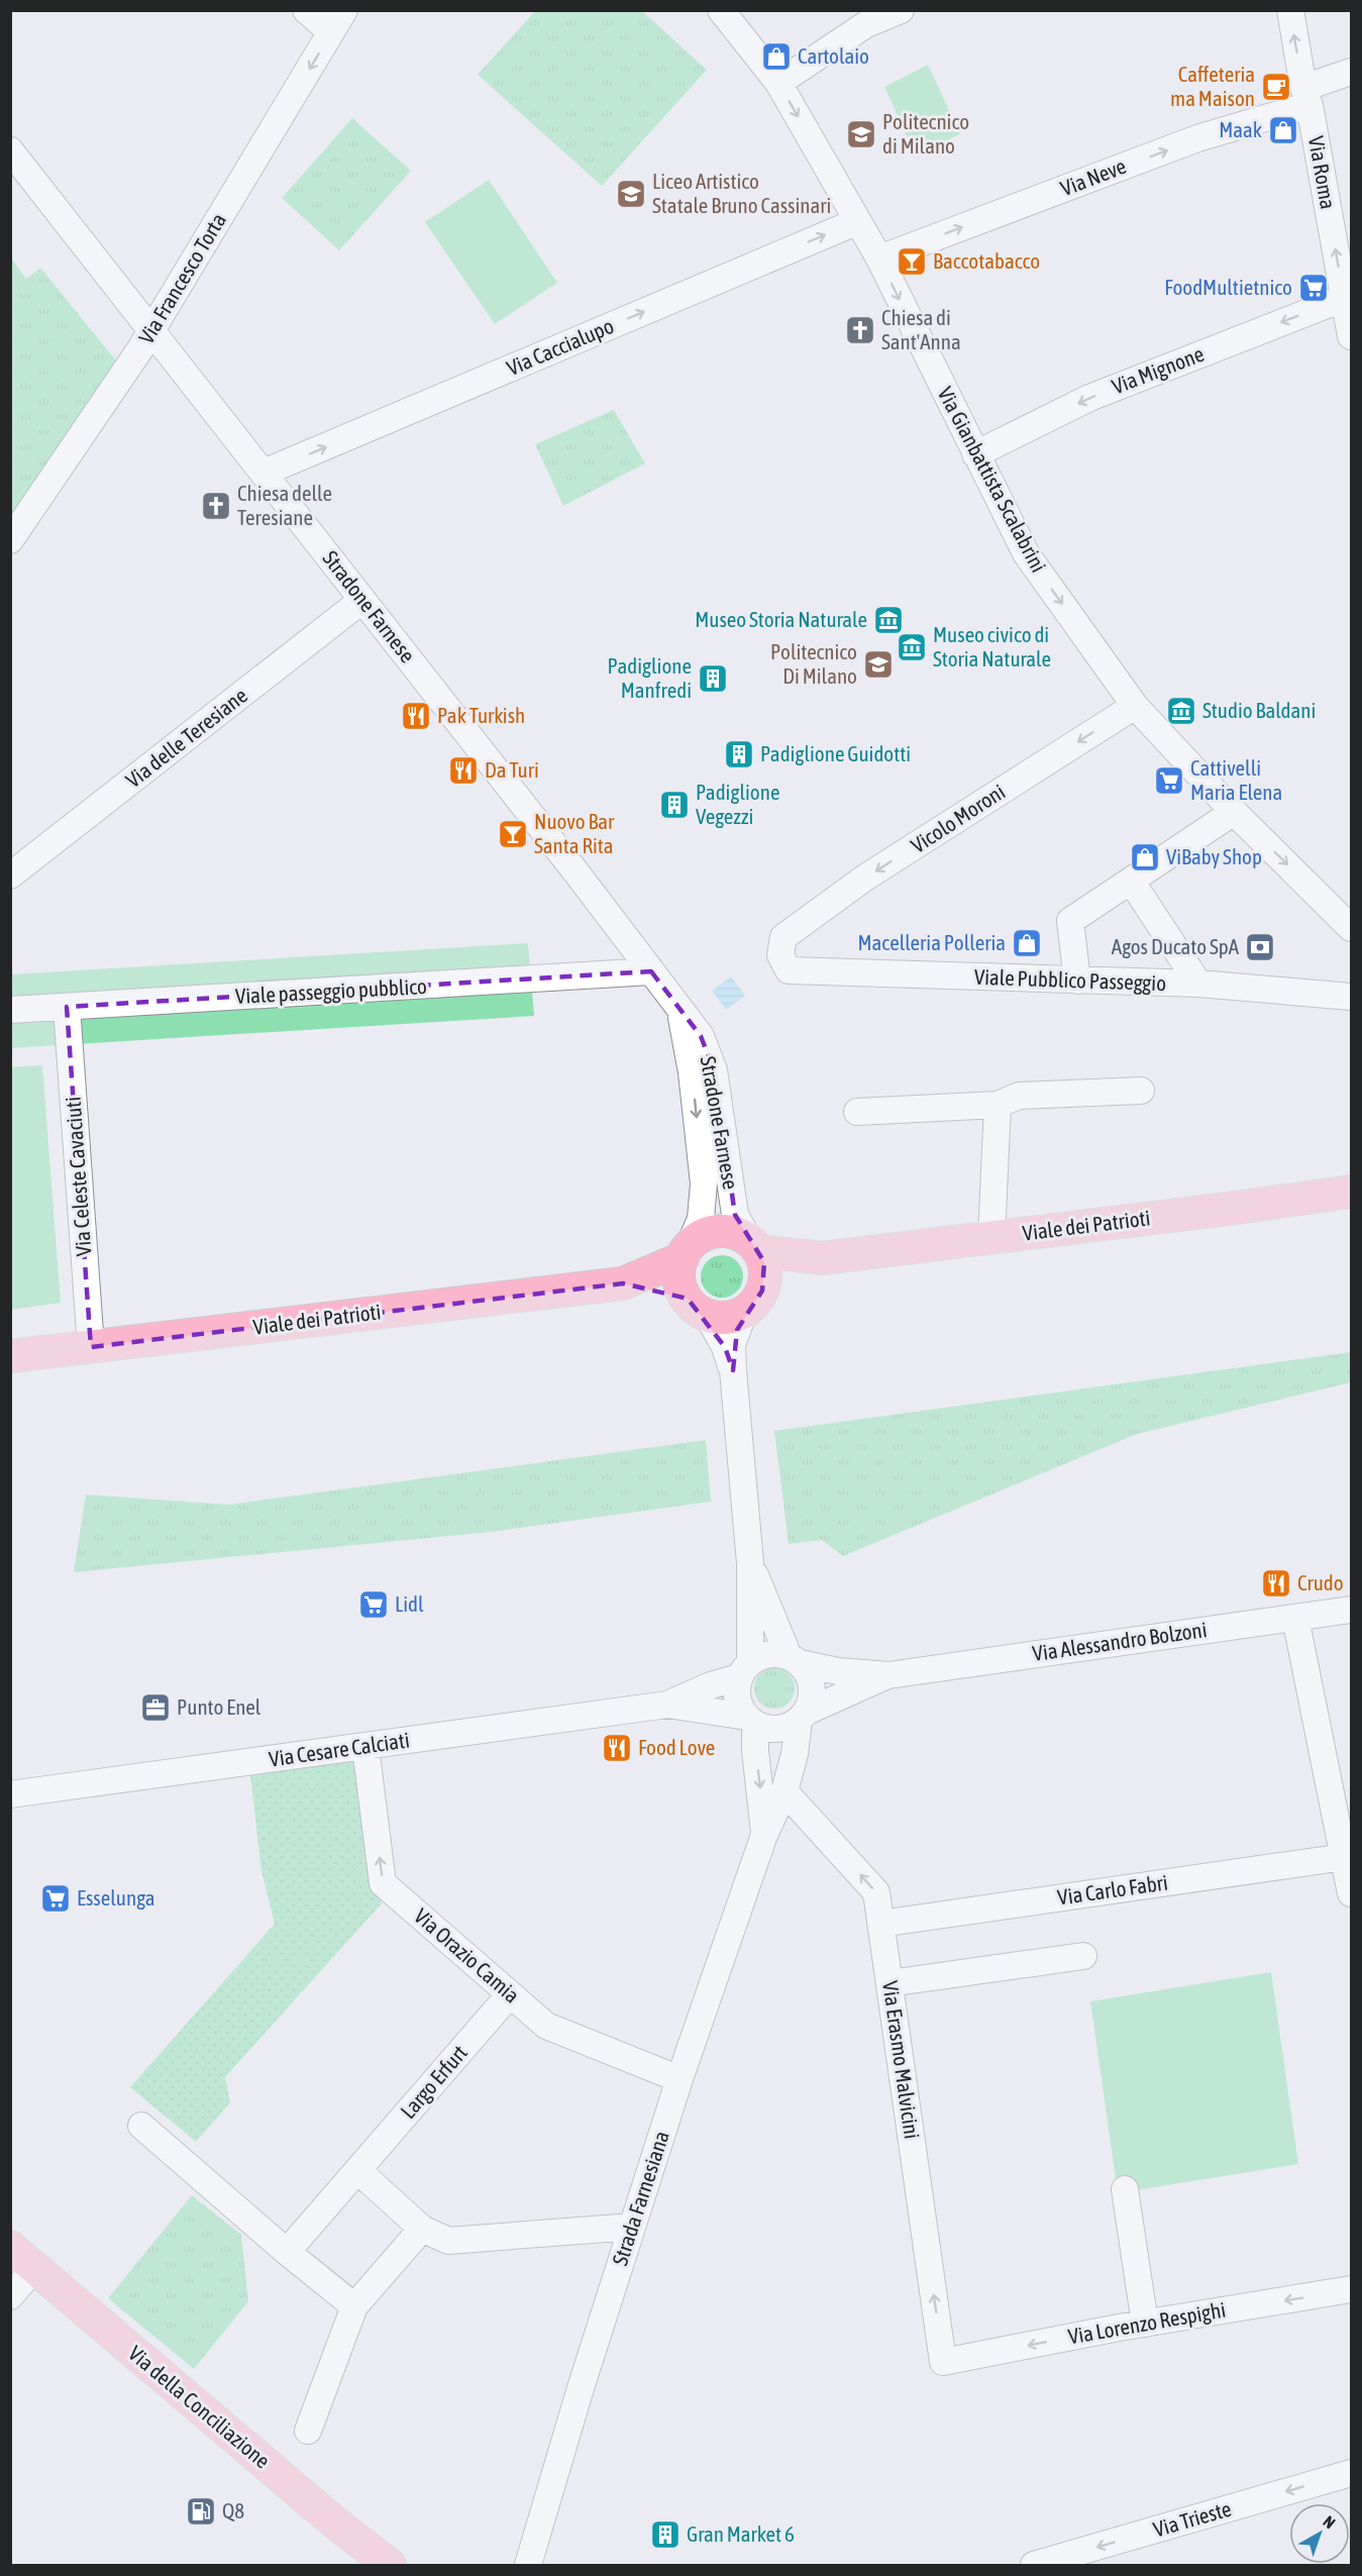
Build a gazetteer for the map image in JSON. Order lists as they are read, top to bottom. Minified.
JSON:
{"streets":{"main road":["Viale dei Patrioti","Via della Conciliazione"],"street":["Via Roma","Via Neve","Via Francesco Torta","Via Caccialupo","Via Mignone","Via Gianbattista Scalabrini","Stradone Farnese","Via delle Teresiane","Vicolo Moroni","Viale Pubblico Passeggio","Viale passeggio pubblico","Via Celeste Cavaciuti","Via Alessandro Bolzoni","Via Cesare Calciati","Via Carlo Fabri","Via Orazio Camia","Via Erasmo Malvicini","Largo Erfurt","Strada Farnesiana","Via Lorenzo Respighi","Via Trieste"]},"crossings":[["Via Roma","Via Neve"],["Via Roma","Via Mignone"],["Via Neve","Via Gianbattista Scalabrini"],["Via Francesco Torta","Stradone Farnese"],["Via Caccialupo","Via Gianbattista Scalabrini"],["Via Caccialupo","Stradone Farnese"],["Via Mignone","Via Gianbattista Scalabrini"],["Via Gianbattista Scalabrini","Vicolo Moroni"],["Stradone Farnese","Via delle Teresiane"],["Stradone Farnese","Viale passeggio pubblico"],["Stradone Farnese","Viale dei Patrioti"],["Vicolo Moroni","Viale Pubblico Passeggio"],["Viale passeggio pubblico","Via Celeste Cavaciuti"],["Via Celeste Cavaciuti","Viale dei Patrioti"],["Via Alessandro Bolzoni","Via Cesare Calciati"],["Via Alessandro Bolzoni","Strada Farnesiana"],["Via Cesare Calciati","Via Orazio Camia"],["Via Cesare Calciati","Strada Farnesiana"],["Via Carlo Fabri","Via Erasmo Malvicini"],["Via Orazio Camia","Largo Erfurt"],["Via Orazio Camia","Strada Farnesiana"],["Via Erasmo Malvicini","Strada Farnesiana"],["Via Erasmo Malvicini","Via Lorenzo Respighi"]],"one_way":["Via Roma","Via Neve","Via Francesco Torta","Via Caccialupo","Via Mignone","Via Gianbattista Scalabrini","Vicolo Moroni","Via Orazio Camia","Via Erasmo Malvicini","Via Lorenzo Respighi","Via Trieste"],"places":{"shop":["Cartolaio","Maak","ViBaby Shop","Macelleria Polleria"],"cafe":["Caffeteria ma Maison"],"school or university":["Politecnico di Milano","Liceo Artistico Statale Bruno Cassinari","Politecnico Di Milano"],"bar":["Baccotabacco","Nuovo Bar Santa Rita"],"supermarket":["FoodMultietnico","Cattivelli Maria Elena","Lidl","Esselunga"],"church":["Chiesa di Sant'Anna","Chiesa delle Teresiane"],"museum":["Museo Storia Naturale","Museo civico di Storia Naturale","Studio Baldani"],"building":["Padiglione Manfredi","Padiglione Guidotti","Padiglione Vegezzi","Gran Market 6"],"restaurant":["Pak Turkish","Da Turi","Crudo","Food Love"],"bank":["Agos Ducato SpA"],"office":["Punto Enel"],"fuel station":["Q8"]},"north":"top right"}
